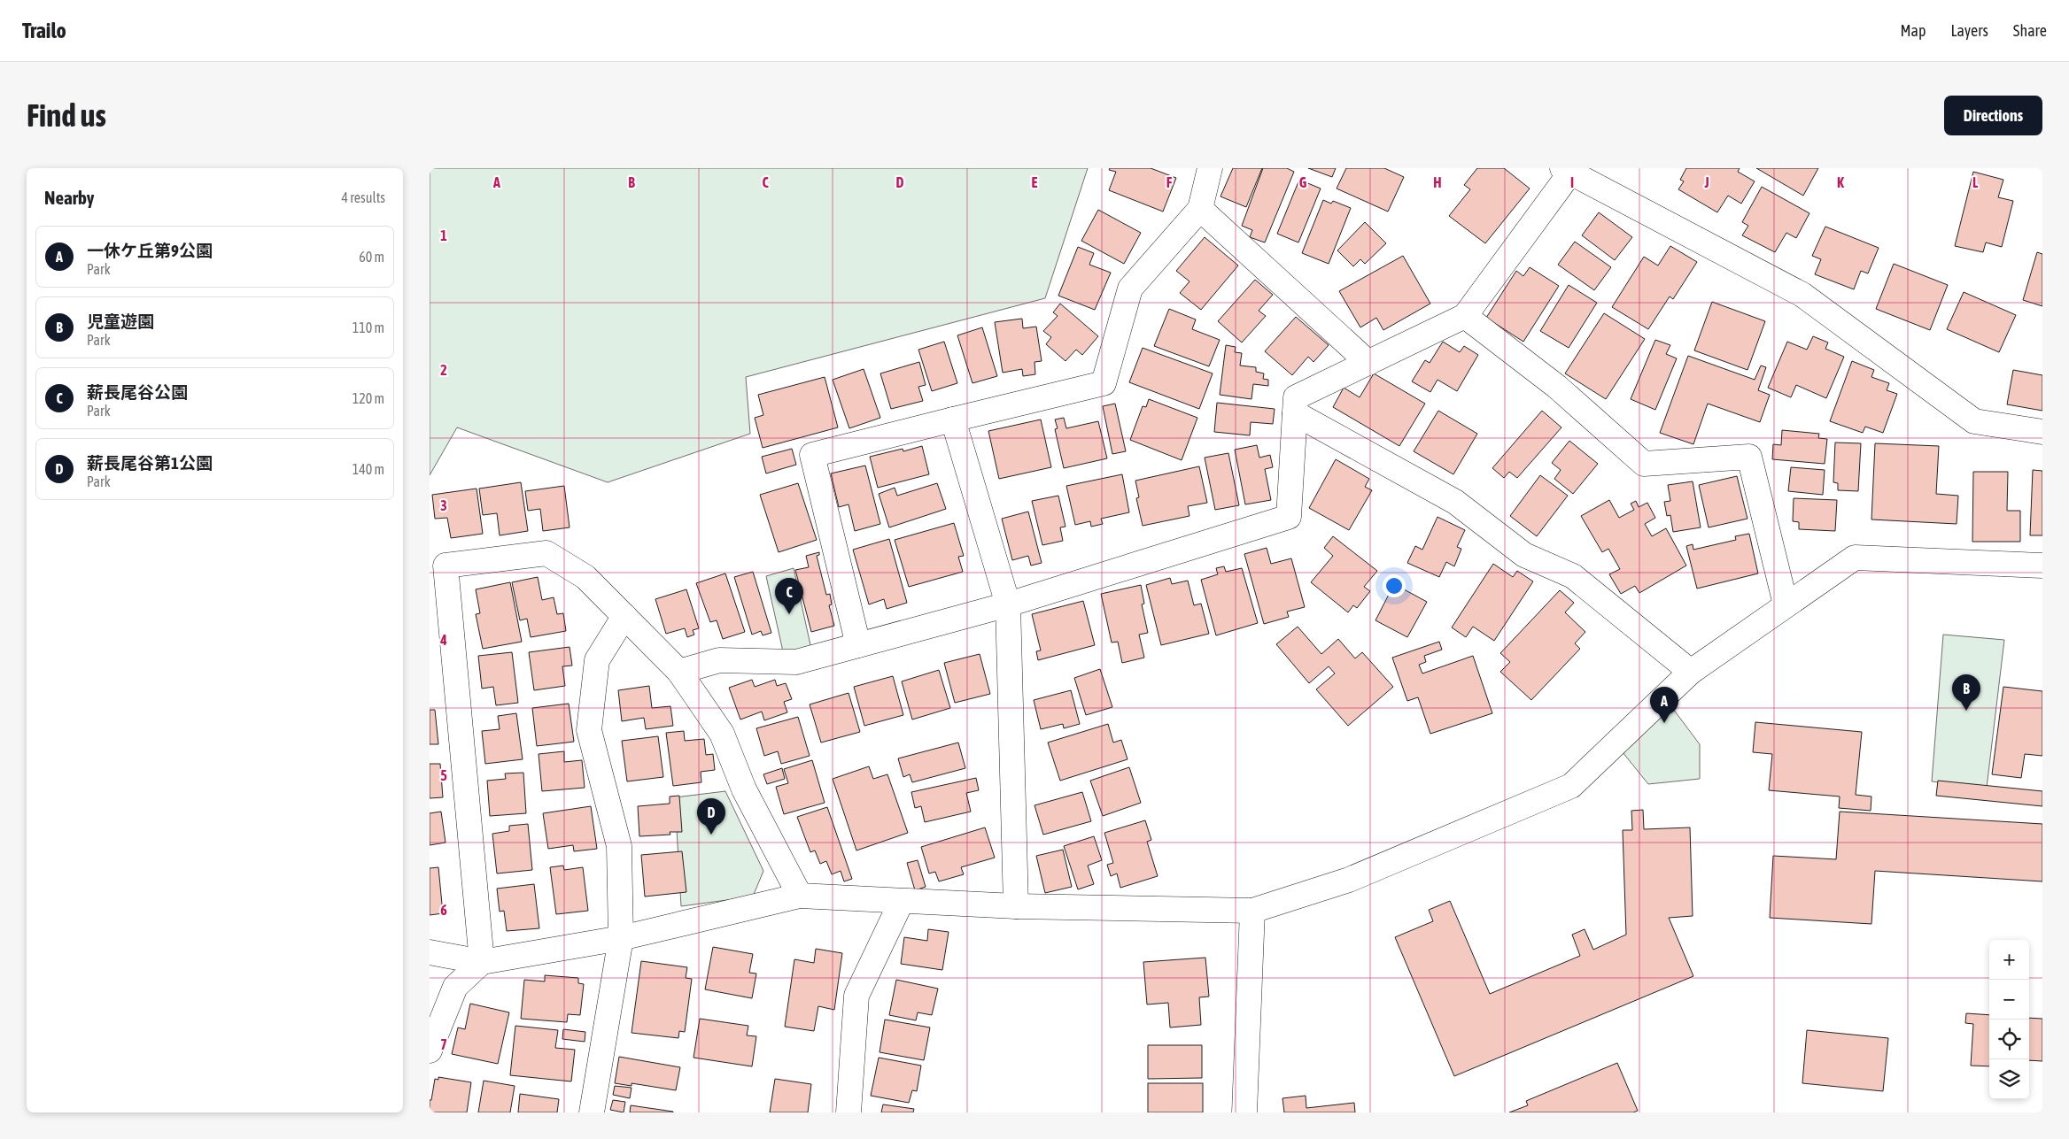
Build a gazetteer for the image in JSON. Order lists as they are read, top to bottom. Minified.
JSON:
{"page":{"header":"Trailo","nav":["Map","Layers","Share"],"buttons":"Directions","title":"Find us","heading":["Nearby","4 results"],"list":[{"mark":"A","name":"一休ケ丘第9公園","note":"Park","value":"60 m"},{"mark":"B","name":"児童遊園","note":"Park","value":"110 m"},{"mark":"C","name":"薪長尾谷公園","note":"Park","value":"120 m"},{"mark":"D","name":"薪長尾谷第1公園","note":"Park","value":"140 m"}],"pins":["C","B","A","D"],"map_buttons":["+","−"]},"grid":{"columns":["A","B","C","D","E","F","G","H","I","J","K","L"],"rows":["1","2","3","4","5","6","7"]}}
